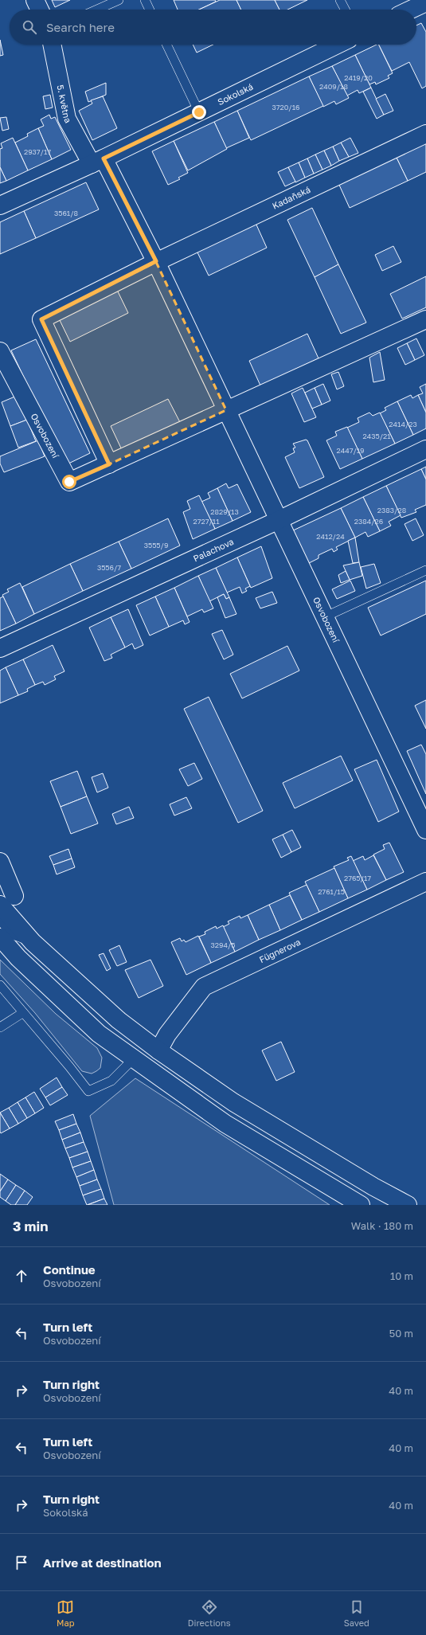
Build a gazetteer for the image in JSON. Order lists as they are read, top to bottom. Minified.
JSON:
{"streets":{"main road":["Sokolská","5. května","Kadaňská","Osvobození","Palachova","Fügnerova"]},"crossings":[["Sokolská","5. května"],["Sokolská","Osvobození"],["5. května","Osvobození"],["Kadaňská","Osvobození"],["Osvobození","Palachova"]],"house_numbers":["2419/20","2409/18","3720/16","2937/17","3561/8","2414/23","2435/21","2447/19","2383/28","2829/13","2727/11","2384/26","2412/24","3555/9","3556/7","2765/17","2761/15","3294/5"],"page":{"search":"Search here","heading":["3 min","Walk · 180 m"],"list":[["Continue","Osvobození","10 m"],["Turn left","Osvobození","50 m"],["Turn right","Osvobození","40 m"],["Turn left","Osvobození","40 m"],["Turn right","Sokolská","40 m"],"Arrive at destination"],"nav":["Map","Directions","Saved"]}}
